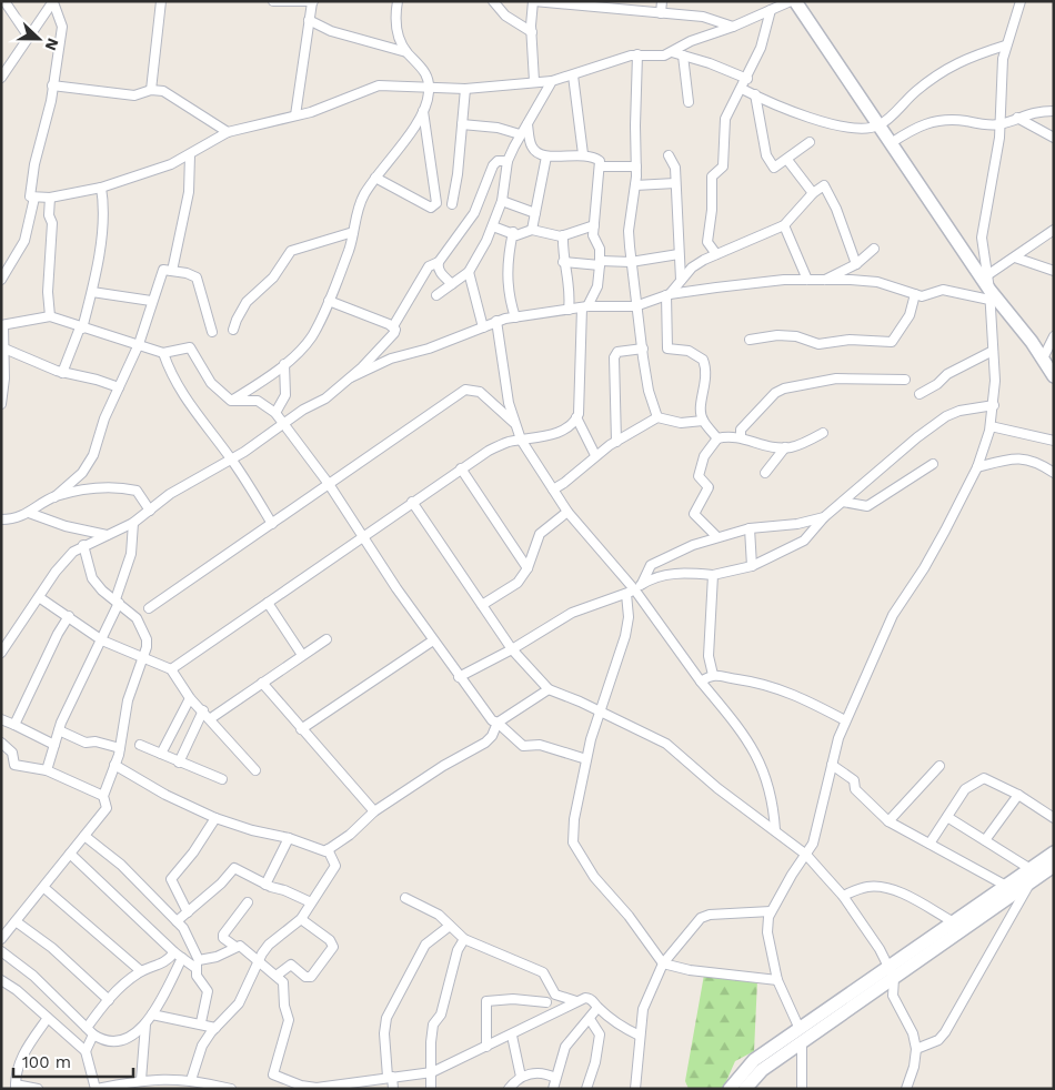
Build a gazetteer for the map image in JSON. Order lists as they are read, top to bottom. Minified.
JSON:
{"scale_bar":"100 m","north":"right"}
